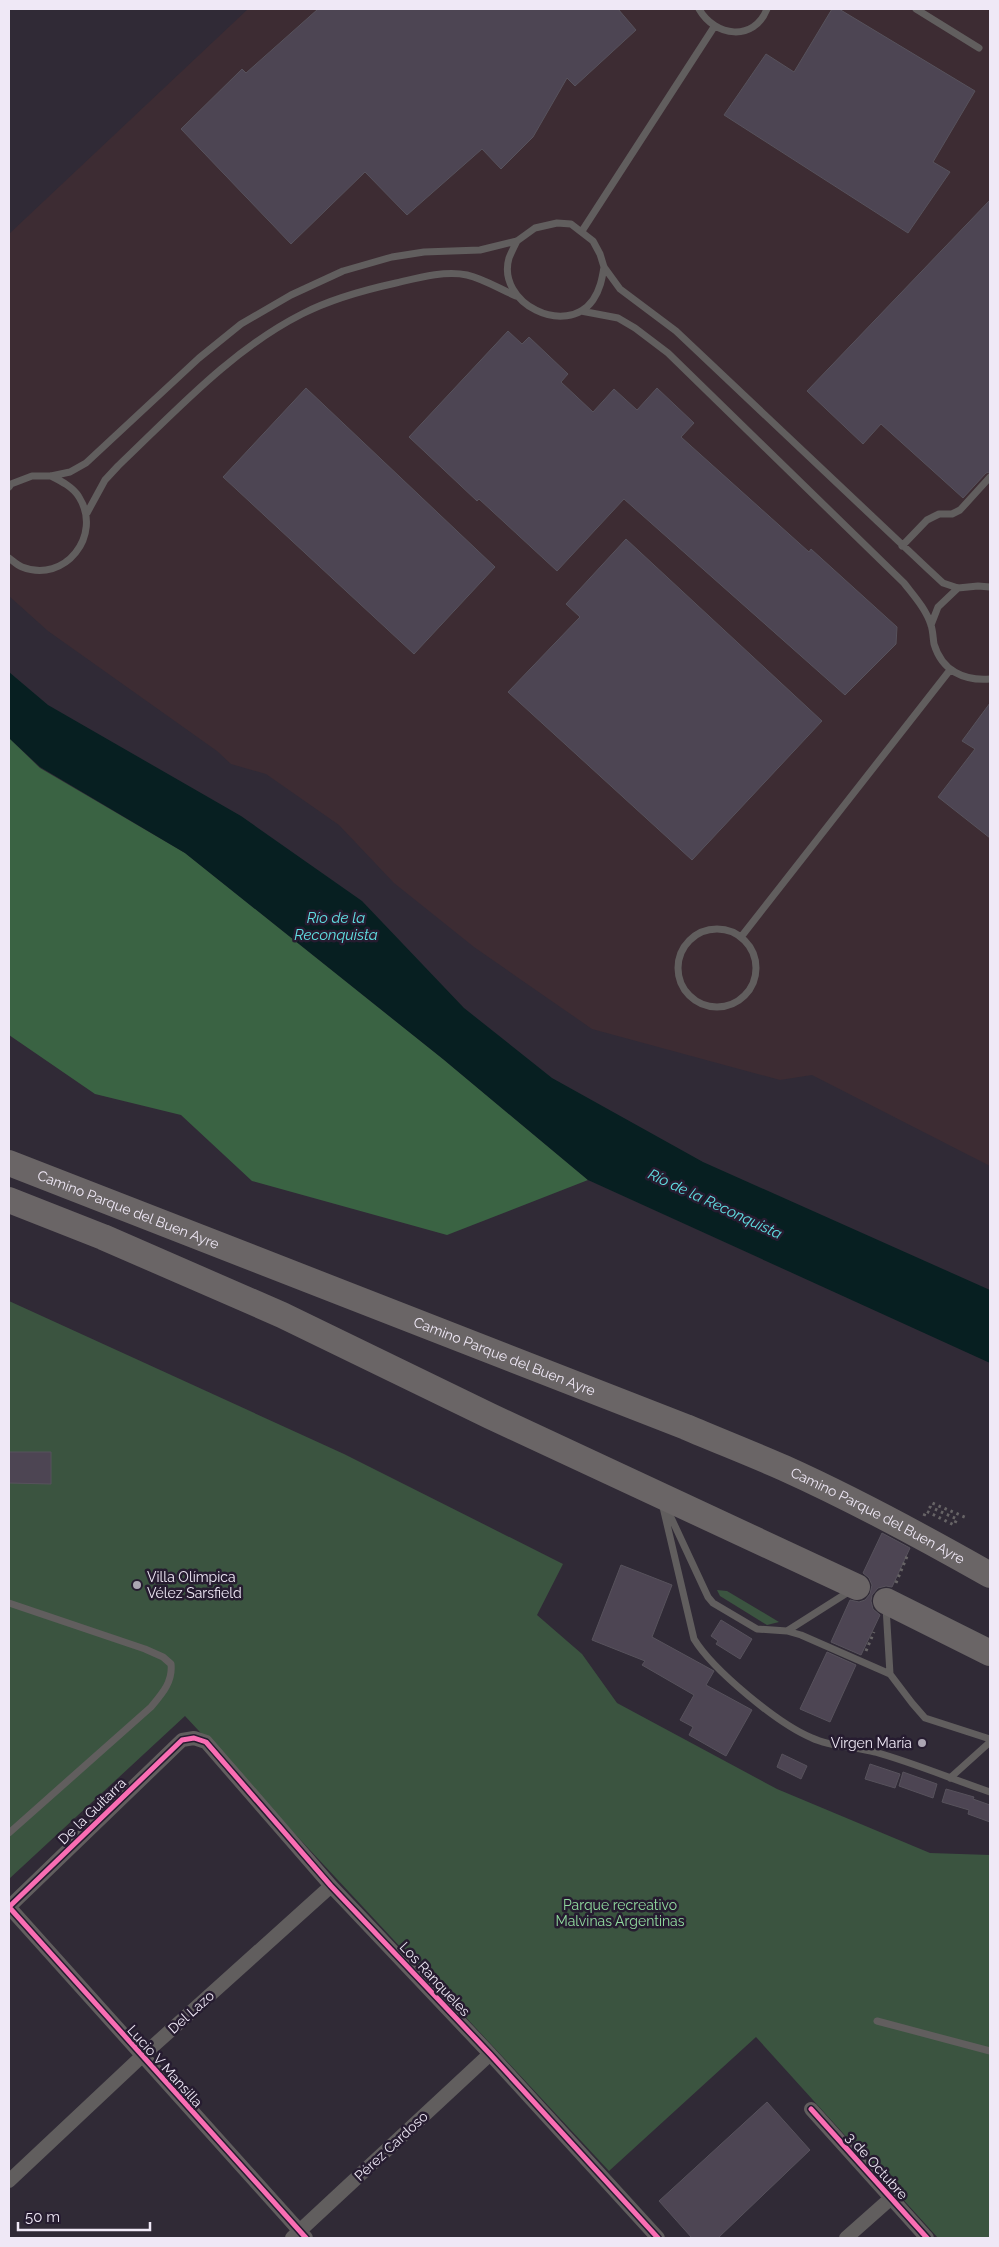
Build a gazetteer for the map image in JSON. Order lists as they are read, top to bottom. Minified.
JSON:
{"streets":{"highway":["Camino Parque del Buen Ayre"],"street":["De la Guitarra","Los Ranqueles","Del Lazo","Lucio V Mansilla","Pérez Cardoso","3 de Octubre"]},"crossings":[["De la Guitarra","Los Ranqueles"],["De la Guitarra","Lucio V Mansilla"],["Los Ranqueles","Del Lazo"],["Los Ranqueles","Pérez Cardoso"],["Del Lazo","Lucio V Mansilla"],["Lucio V Mansilla","Pérez Cardoso"]],"water":["Río de la Reconquista"],"parks":["Parque recreativo Malvinas Argentinas"],"places":["Villa Olímpica Vélez Sarsfield","Virgen María"],"scale_bar":"50 m"}
